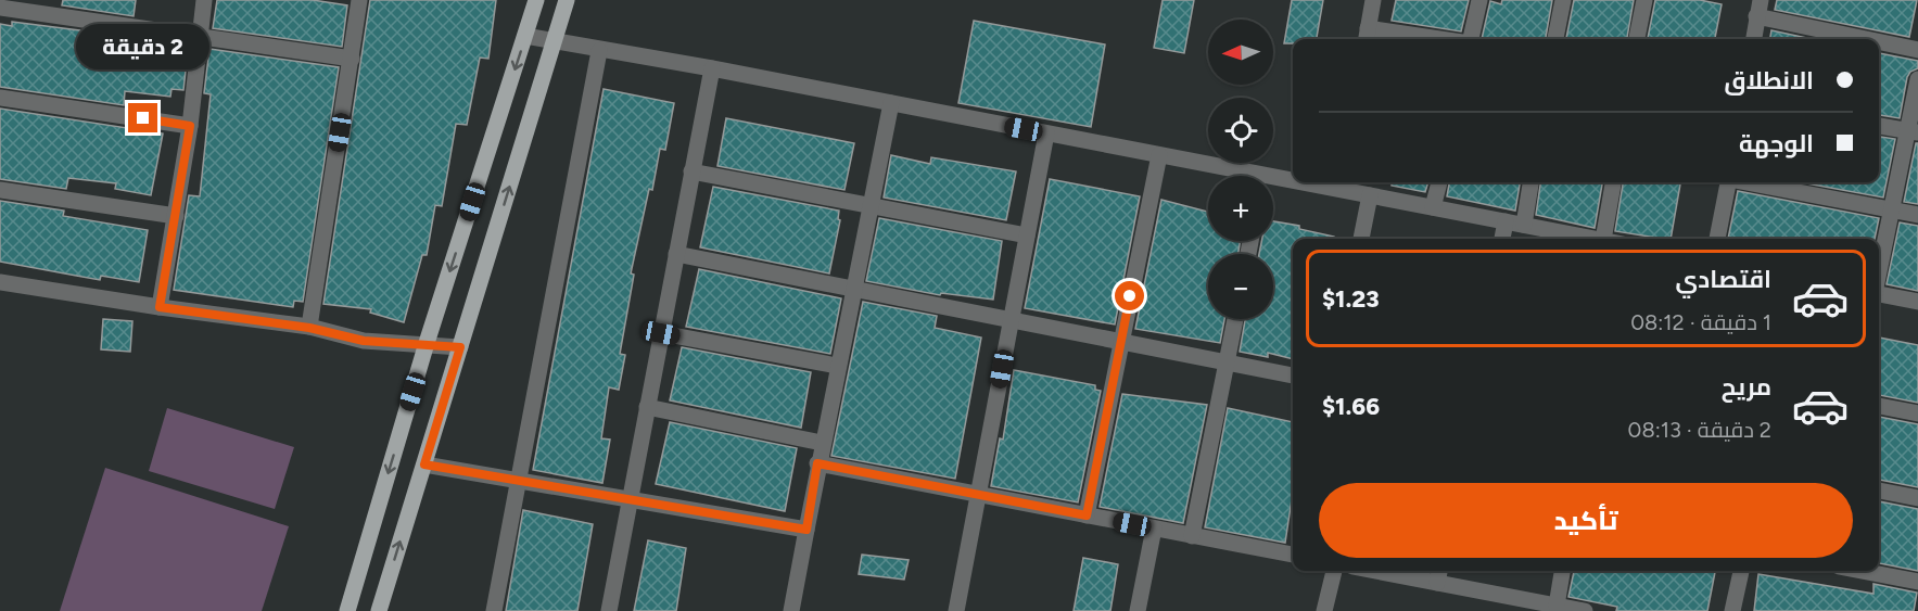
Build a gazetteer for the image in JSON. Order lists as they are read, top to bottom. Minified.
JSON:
{"north":"left","page":{"map_buttons":["+","−"],"bubble":"2 دقيقة","banner":["الانطلاق","الوجهة"],"list":[{"name":"اقتصادي","note":"1 دقيقة · 08:12","value":"$1.23"},{"name":"مريح","note":"2 دقيقة · 08:13","value":"$1.66"}],"buttons":"تأكيد"}}
